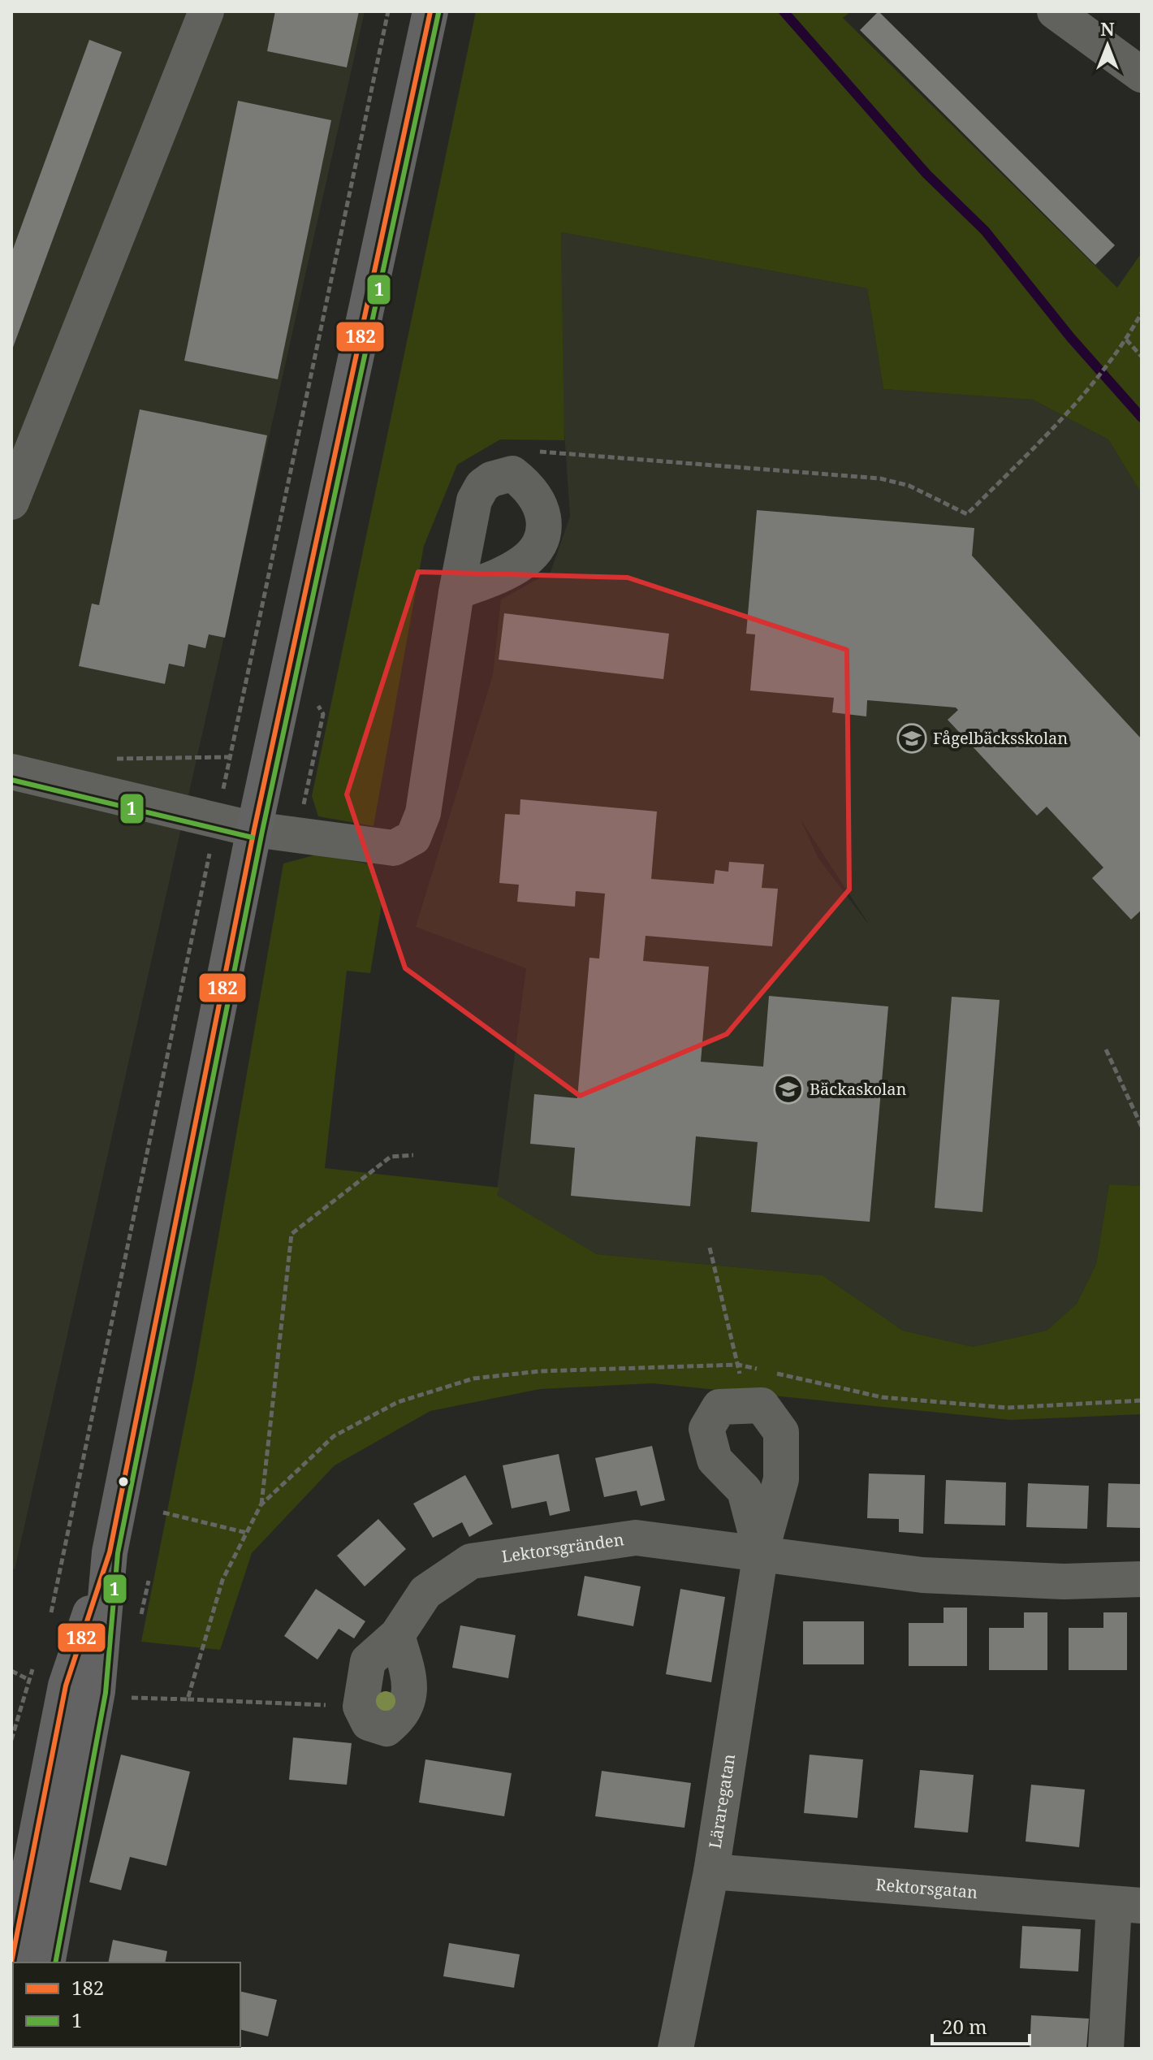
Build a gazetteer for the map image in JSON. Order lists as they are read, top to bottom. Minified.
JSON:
{"streets":{"street":["Lektorsgränden","Läraregatan","Rektorsgatan"]},"crossings":[["Lektorsgränden","Läraregatan"],["Läraregatan","Rektorsgatan"]],"places":{"school or university":["Fågelbäcksskolan","Bäckaskolan"]},"lines":["transit line 182","transit line 1"],"legend":["182","1"],"scale_bar":"20 m","north":"top"}
